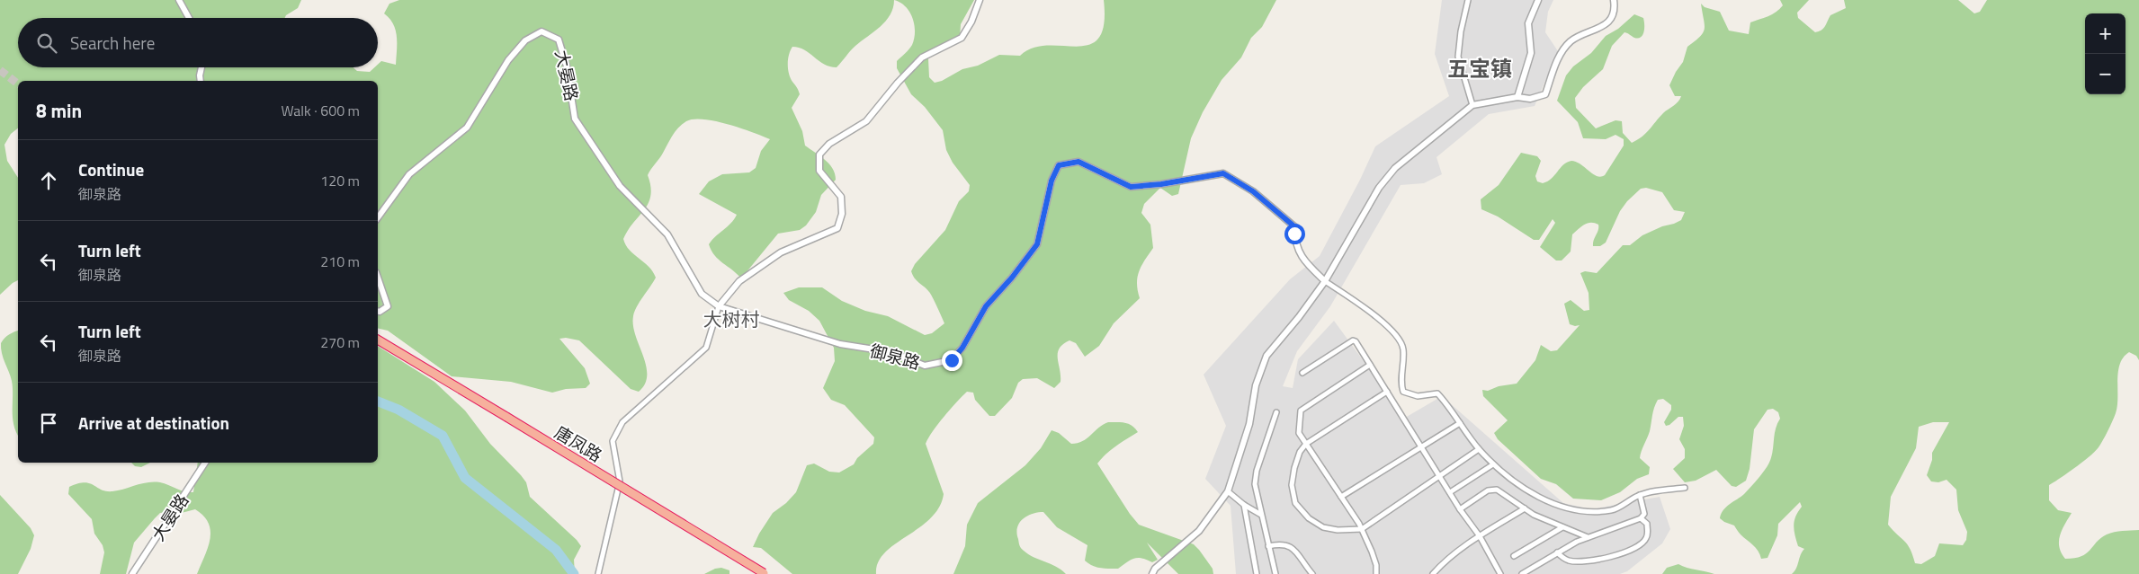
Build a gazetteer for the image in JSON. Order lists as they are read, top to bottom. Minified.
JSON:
{"streets":{"highway":["唐凤路"],"street":["大晏路","御泉路"]},"crossings":[["大晏路","御泉路"]],"districts":["五宝镇","大树村"],"page":{"map_buttons":["+","−"],"search":"Search here","heading":["8 min","Walk · 600 m"],"list":[["Continue","御泉路","120 m"],["Turn left","御泉路","210 m"],["Turn left","御泉路","270 m"],"Arrive at destination"]}}
